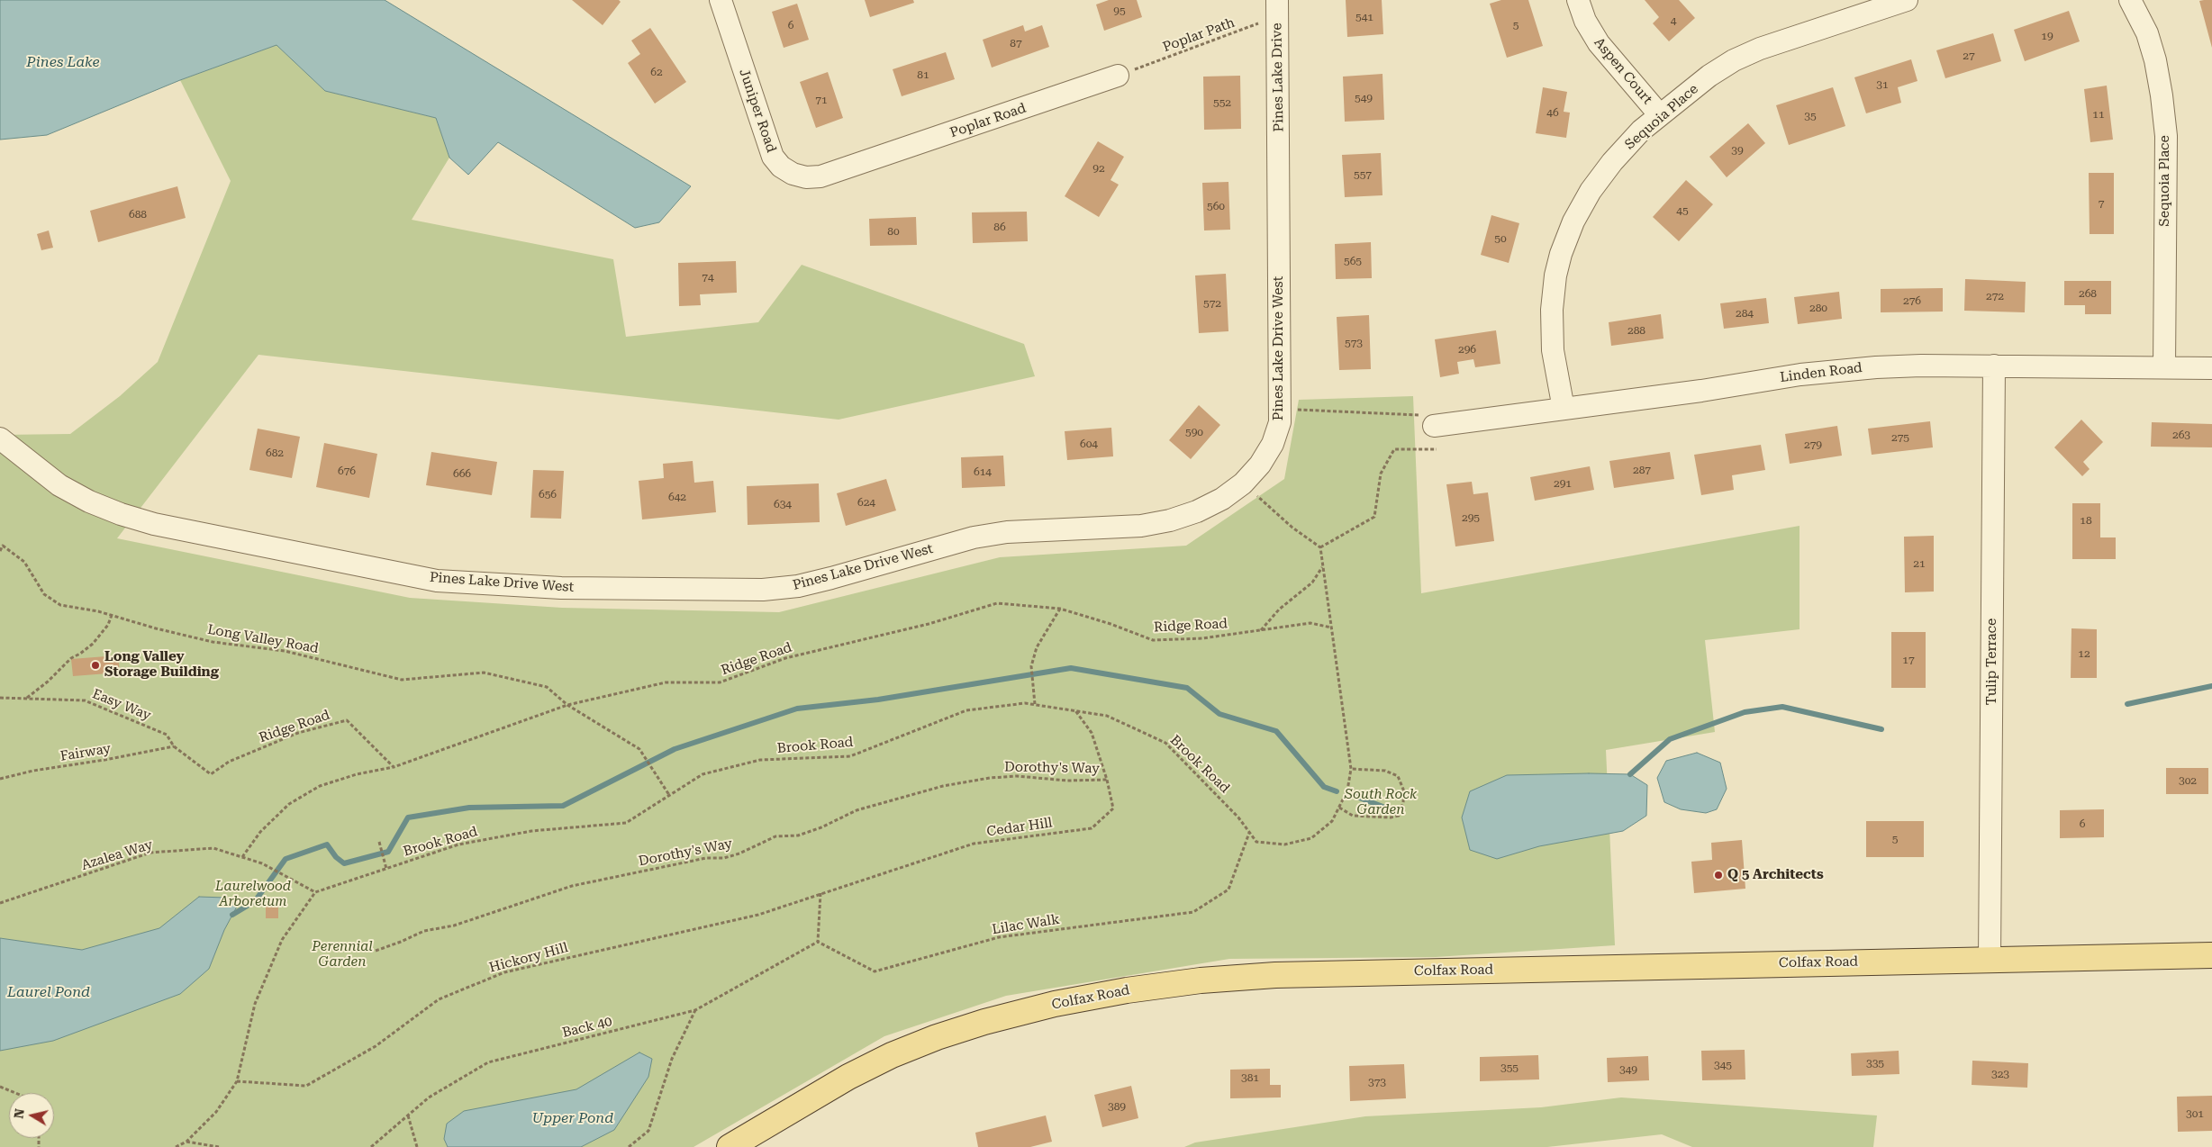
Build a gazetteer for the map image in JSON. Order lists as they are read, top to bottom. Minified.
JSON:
{"streets":{"main road":["Colfax Road"],"street":["Aspen Court","Pines Lake Drive","Juniper Road","Sequoia Place","Poplar Road","Pines Lake Drive West","Linden Road","Tulip Terrace"],"path":["Poplar Path","Ridge Road","Long Valley Road","Easy Way","Brook Road","Fairway","Dorothy's Way","Cedar Hill","Azalea Way","Lilac Walk","Hickory Hill","Back 40"]},"crossings":[["Poplar Path","Pines Lake Drive"],["Poplar Path","Poplar Road"],["Aspen Court","Sequoia Place"],["Pines Lake Drive","Pines Lake Drive West"],["Juniper Road","Poplar Road"],["Sequoia Place","Linden Road"],["Linden Road","Tulip Terrace"],["Ridge Road","Long Valley Road"],["Ridge Road","Easy Way"],["Ridge Road","Brook Road"],["Ridge Road","Fairway"],["Long Valley Road","Brook Road"],["Tulip Terrace","Colfax Road"],["Easy Way","Fairway"],["Brook Road","Cedar Hill"],["Brook Road","Azalea Way"],["Brook Road","Lilac Walk"],["Dorothy's Way","Cedar Hill"],["Cedar Hill","Hickory Hill"],["Lilac Walk","Back 40"]],"water":["Pines Lake","Laurel Pond","Upper Pond"],"parks":["South Rock Garden","Laurelwood Arboretum","Perennial Garden"],"places":["Long Valley Storage Building","Q 5 Architects"],"house_numbers":["95","541","4","6","5","19","87","27","62","81","31","549","71","552","46","11","35","39","92","557","7","560","45","688","86","80","50","565","74","268","272","276","572","280","284","288","573","296","590","263","275","604","279","682","287","676","614","666","291","656","642","624","634","295","18","21","12","17","302","6","5","335","345","355","349","323","381","373","389","301"],"north":"left"}
